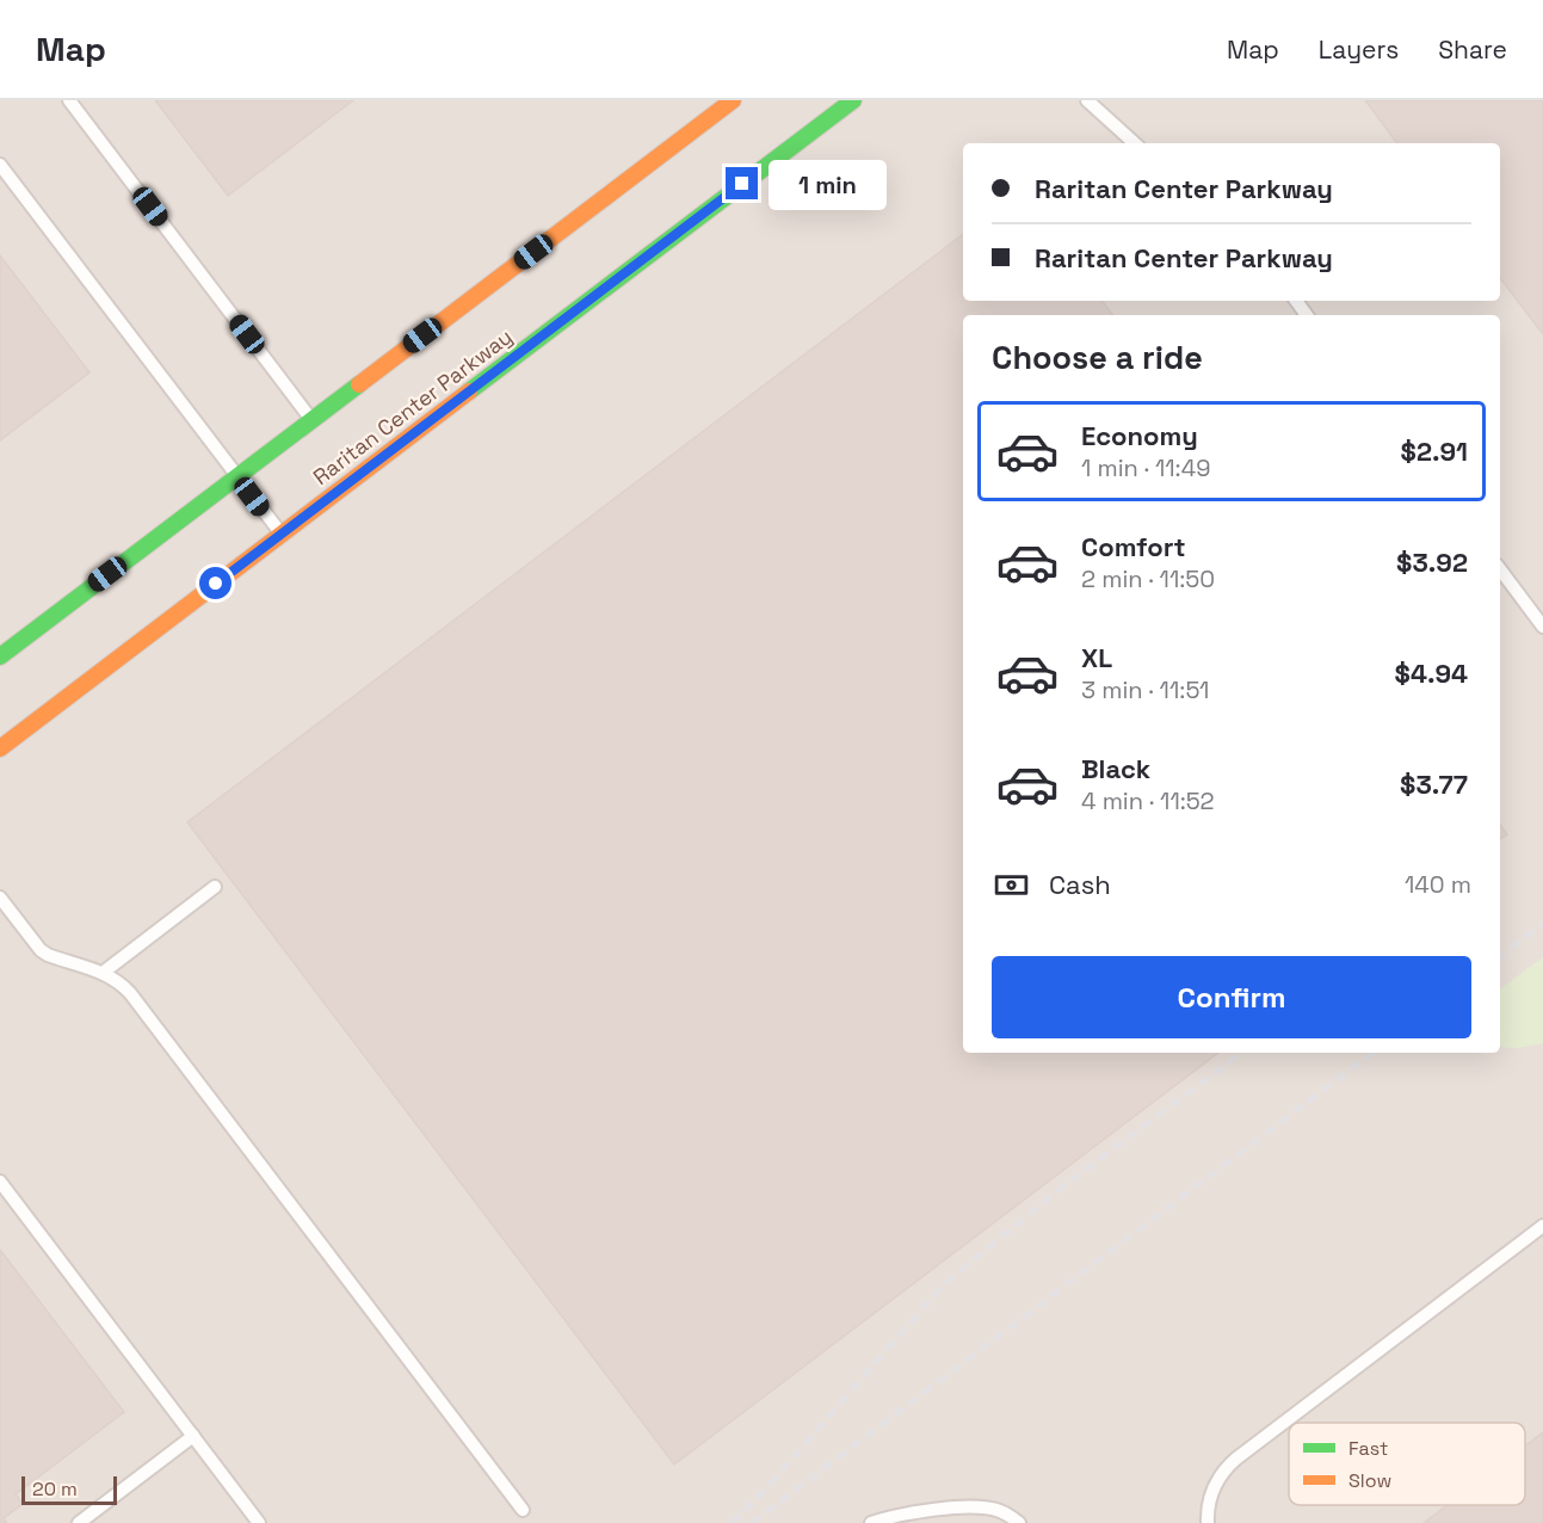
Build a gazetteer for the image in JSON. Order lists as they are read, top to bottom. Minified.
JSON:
{"streets":{"main road":["Raritan Center Parkway"]},"legend":["Fast","Slow"],"scale_bar":"20 m","page":{"header":"Map","nav":["Map","Layers","Share"],"banner":["Raritan Center Parkway","Raritan Center Parkway"],"bubble":"1 min","heading":"Choose a ride","list":[{"name":"Economy","note":"1 min · 11:49","value":"$2.91"},{"name":"Comfort","note":"2 min · 11:50","value":"$3.92"},{"name":"XL","note":"3 min · 11:51","value":"$4.94"},{"name":"Black","note":"4 min · 11:52","value":"$3.77"}],"pay":["Cash","140 m"],"buttons":"Confirm","scale":"20 m"}}
